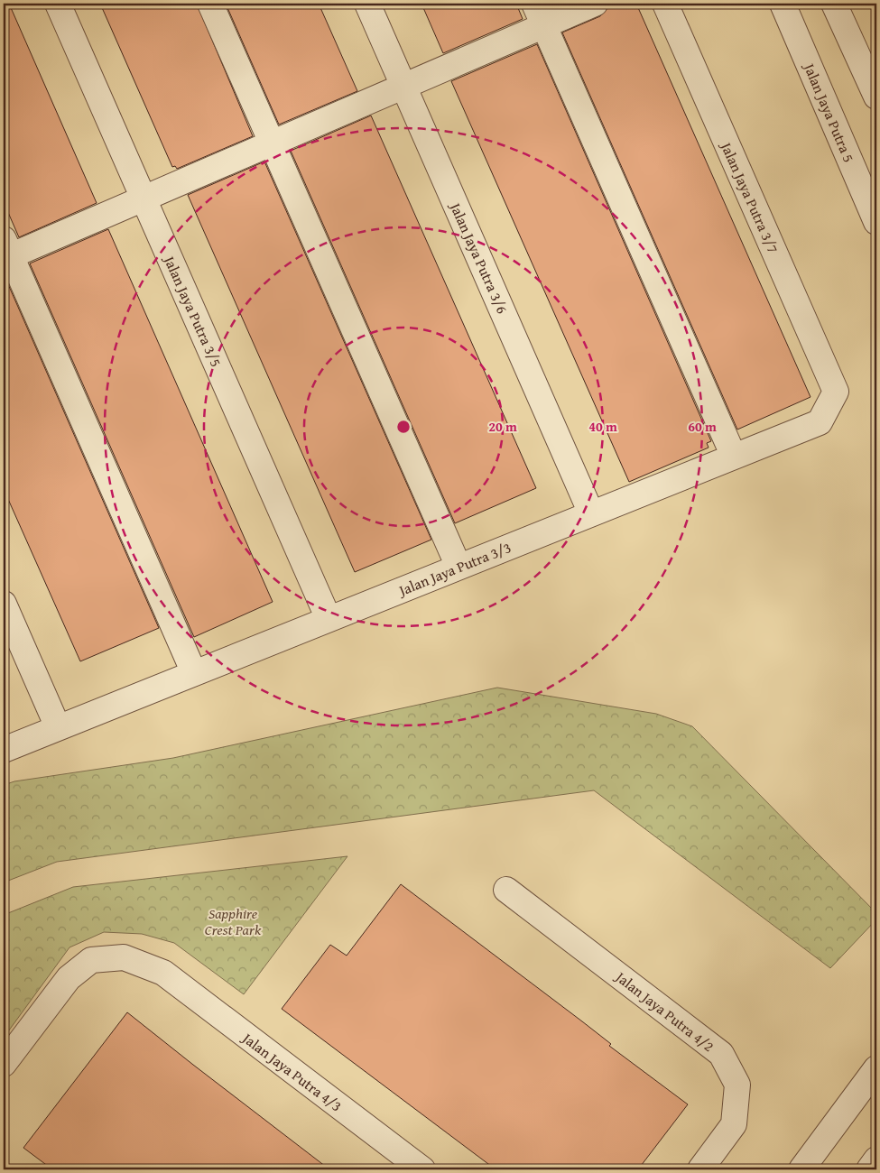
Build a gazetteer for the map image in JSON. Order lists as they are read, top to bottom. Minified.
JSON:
{"streets":{"street":["Jalan Jaya Putra 5","Jalan Jaya Putra 3/7","Jalan Jaya Putra 3/6","Jalan Jaya Putra 3/5","Jalan Jaya Putra 3/3","Jalan Jaya Putra 4/2","Jalan Jaya Putra 4/3"]},"crossings":[["Jalan Jaya Putra 3/7","Jalan Jaya Putra 3/3"],["Jalan Jaya Putra 3/6","Jalan Jaya Putra 3/3"],["Jalan Jaya Putra 3/5","Jalan Jaya Putra 3/3"]],"parks":["Sapphire Crest Park"],"rings":["20 m","40 m","60 m"]}
